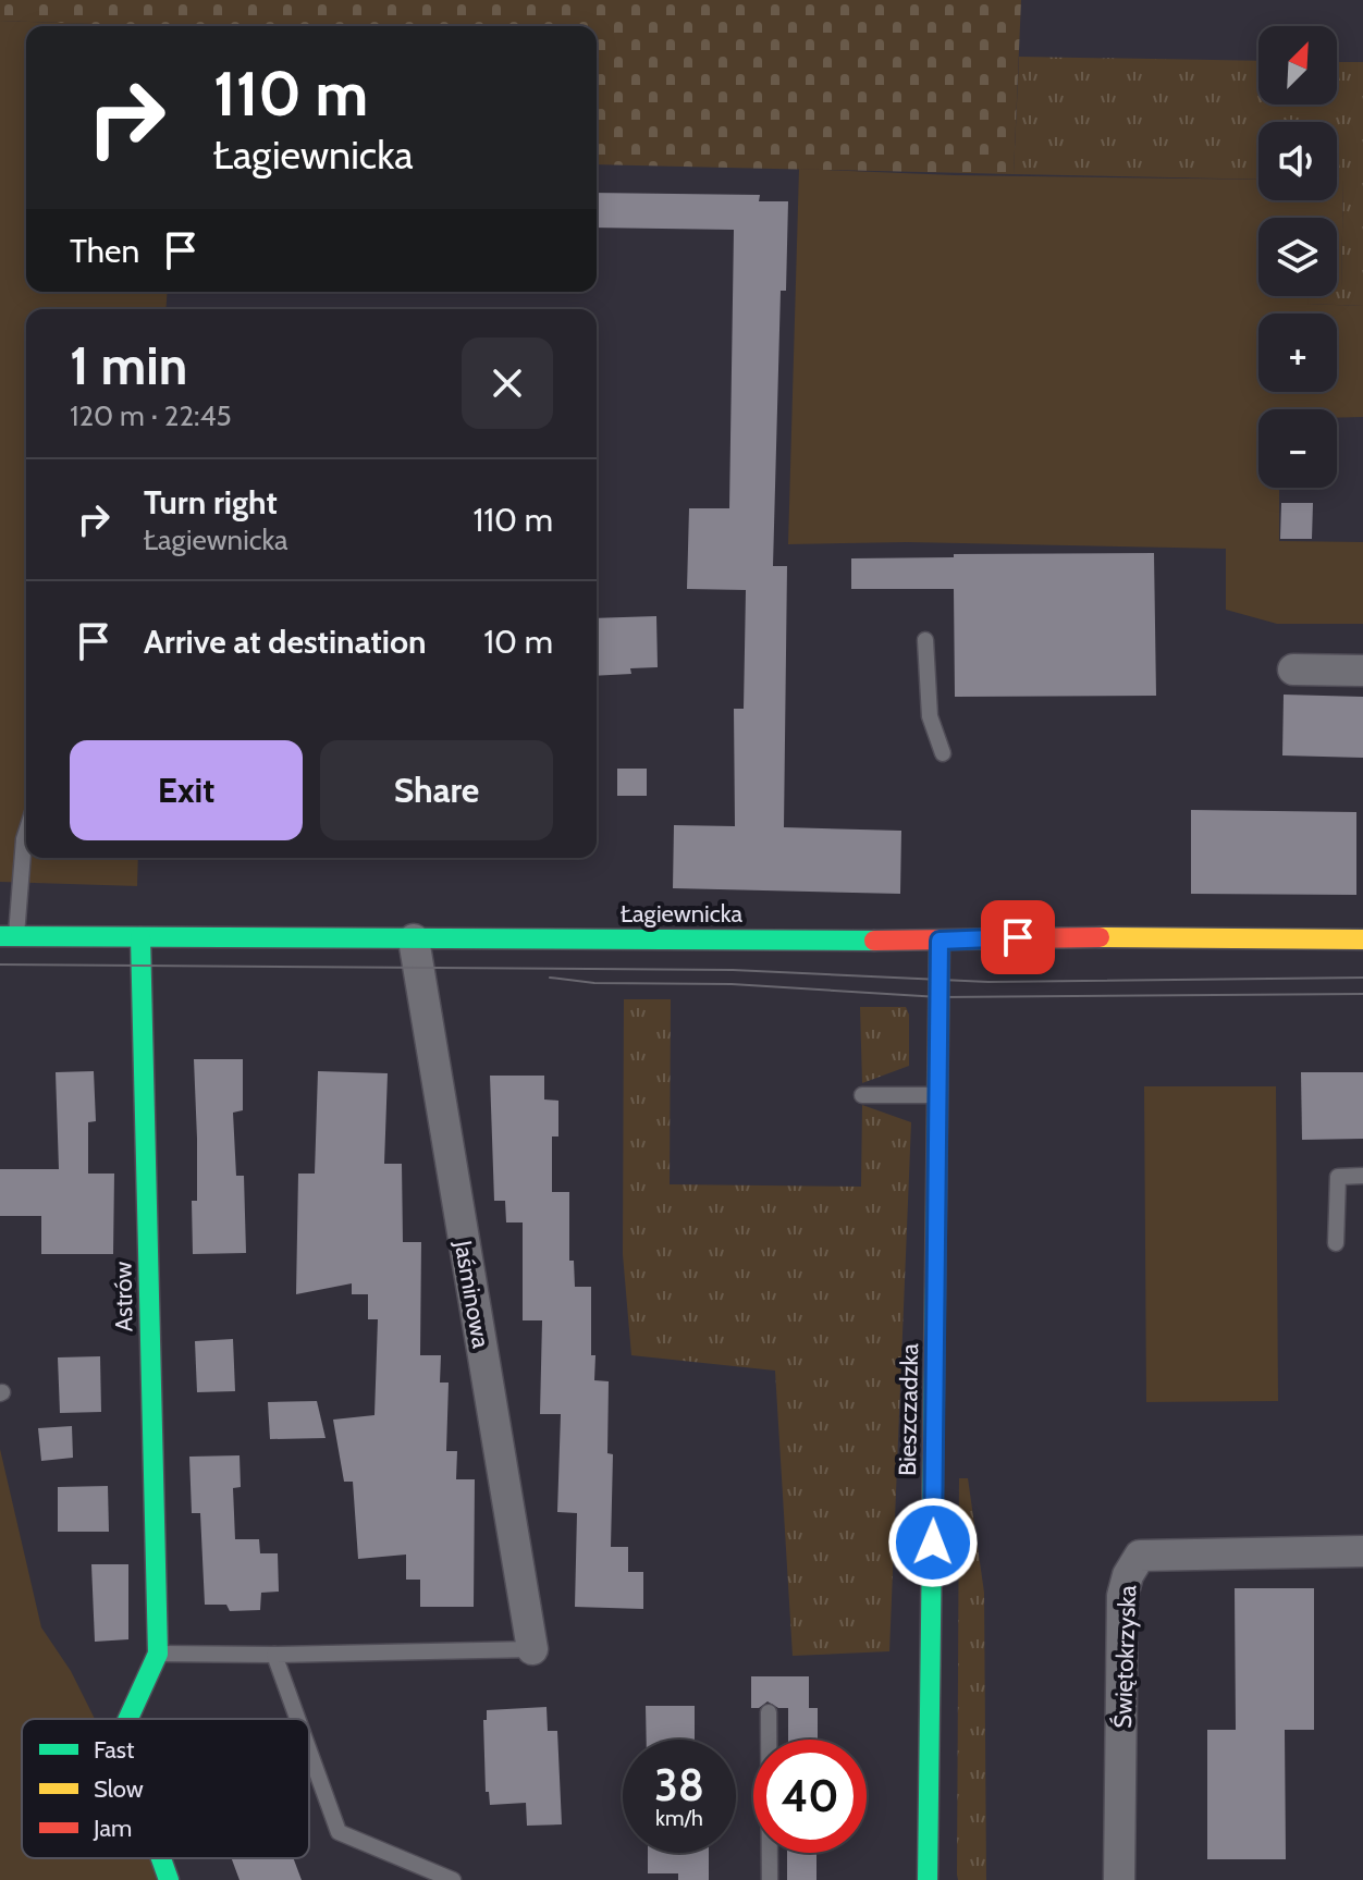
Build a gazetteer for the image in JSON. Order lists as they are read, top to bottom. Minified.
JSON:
{"streets":{"street":["Łagiewnicka","Jaśminowa","Astrów","Bieszczadzka","Świętokrzyska"]},"crossings":[["Łagiewnicka","Jaśminowa"],["Łagiewnicka","Astrów"],["Łagiewnicka","Bieszczadzka"]],"legend":["Fast","Slow","Jam"],"north":"top right","page":{"map_buttons":["+","−"],"turn":["110 m","Łagiewnicka"],"then":"Then","heading":["1 min","120 m · 22:45"],"list":[{"name":"Turn right","note":"Łagiewnicka","value":"110 m"},{"name":"Arrive at destination","value":"10 m"}],"buttons":["Exit","Share"],"speed":"38 km/h","limit":"40"}}
